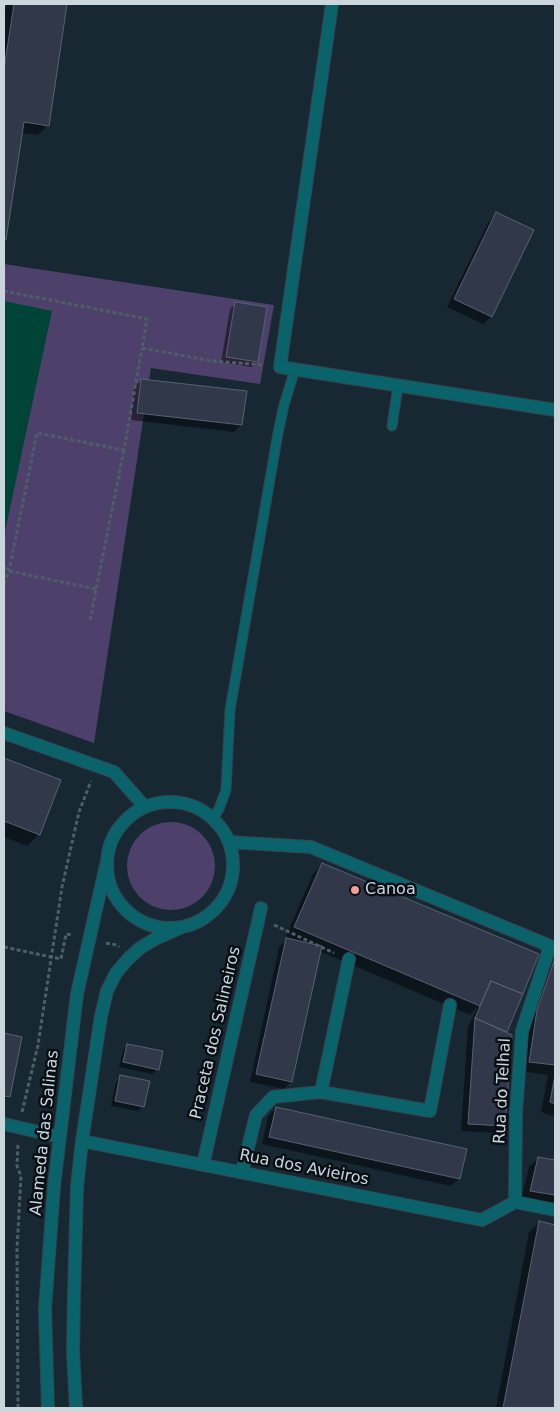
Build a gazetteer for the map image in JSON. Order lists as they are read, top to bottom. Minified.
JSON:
{"streets":{"street":["Praceta dos Salineiros","Rua do Telhal","Alameda das Salinas","Rua dos Avieiros"]},"crossings":[["Praceta dos Salineiros","Rua dos Avieiros"],["Rua do Telhal","Rua dos Avieiros"]],"places":["Canoa"]}
